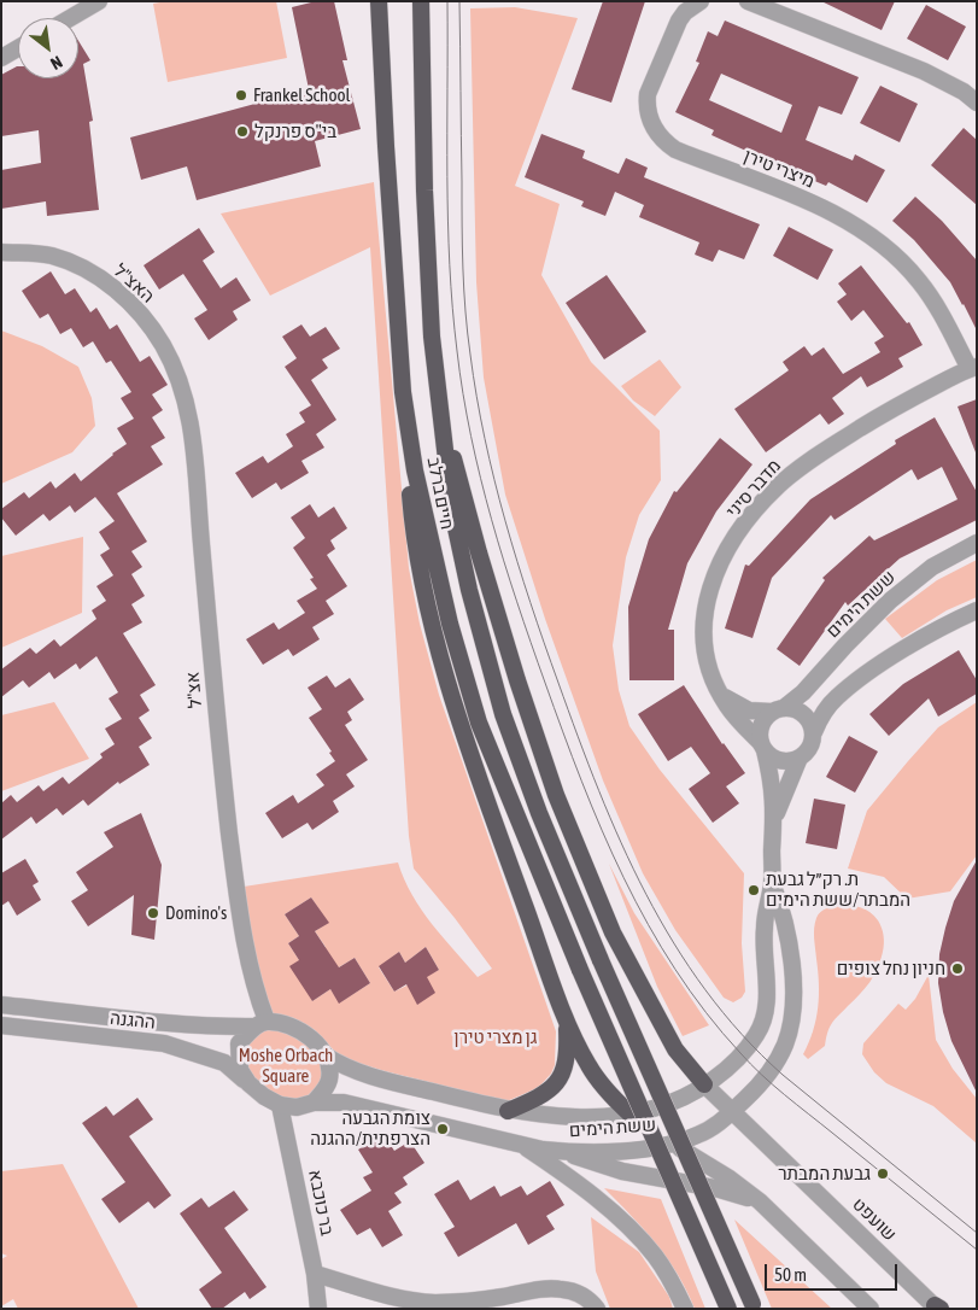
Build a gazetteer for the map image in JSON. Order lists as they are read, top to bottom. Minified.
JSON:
{"streets":{"highway":["חיים ברלב"],"street":["מיצרי טירן","האצ\"ל","מדבר סיני","ששת הימים","אצ\"ל","ההגנה","בר כוכבא","שועפט"]},"crossings":[["מיצרי טירן","מדבר סיני"],["האצ\"ל","אצ\"ל"],["מדבר סיני","ששת הימים"],["ששת הימים","אצ\"ל"],["ששת הימים","ההגנה"],["ששת הימים","בר כוכבא"],["ששת הימים","שועפט"],["אצ\"ל","ההגנה"],["אצ\"ל","בר כוכבא"],["ההגנה","בר כוכבא"]],"parks":["גן מצרי טירן","Moshe Orbach Square"],"places":["Frankel School","בי\"ס פרנקל","ת. רק״ל גבעת המבתר/ששת הימים","Domino's","חניון נחל צופים","צומת הגבעה הצרפתית/ההגנה","גבעת המבתר"],"scale_bar":"50 m","north":"bottom right"}
